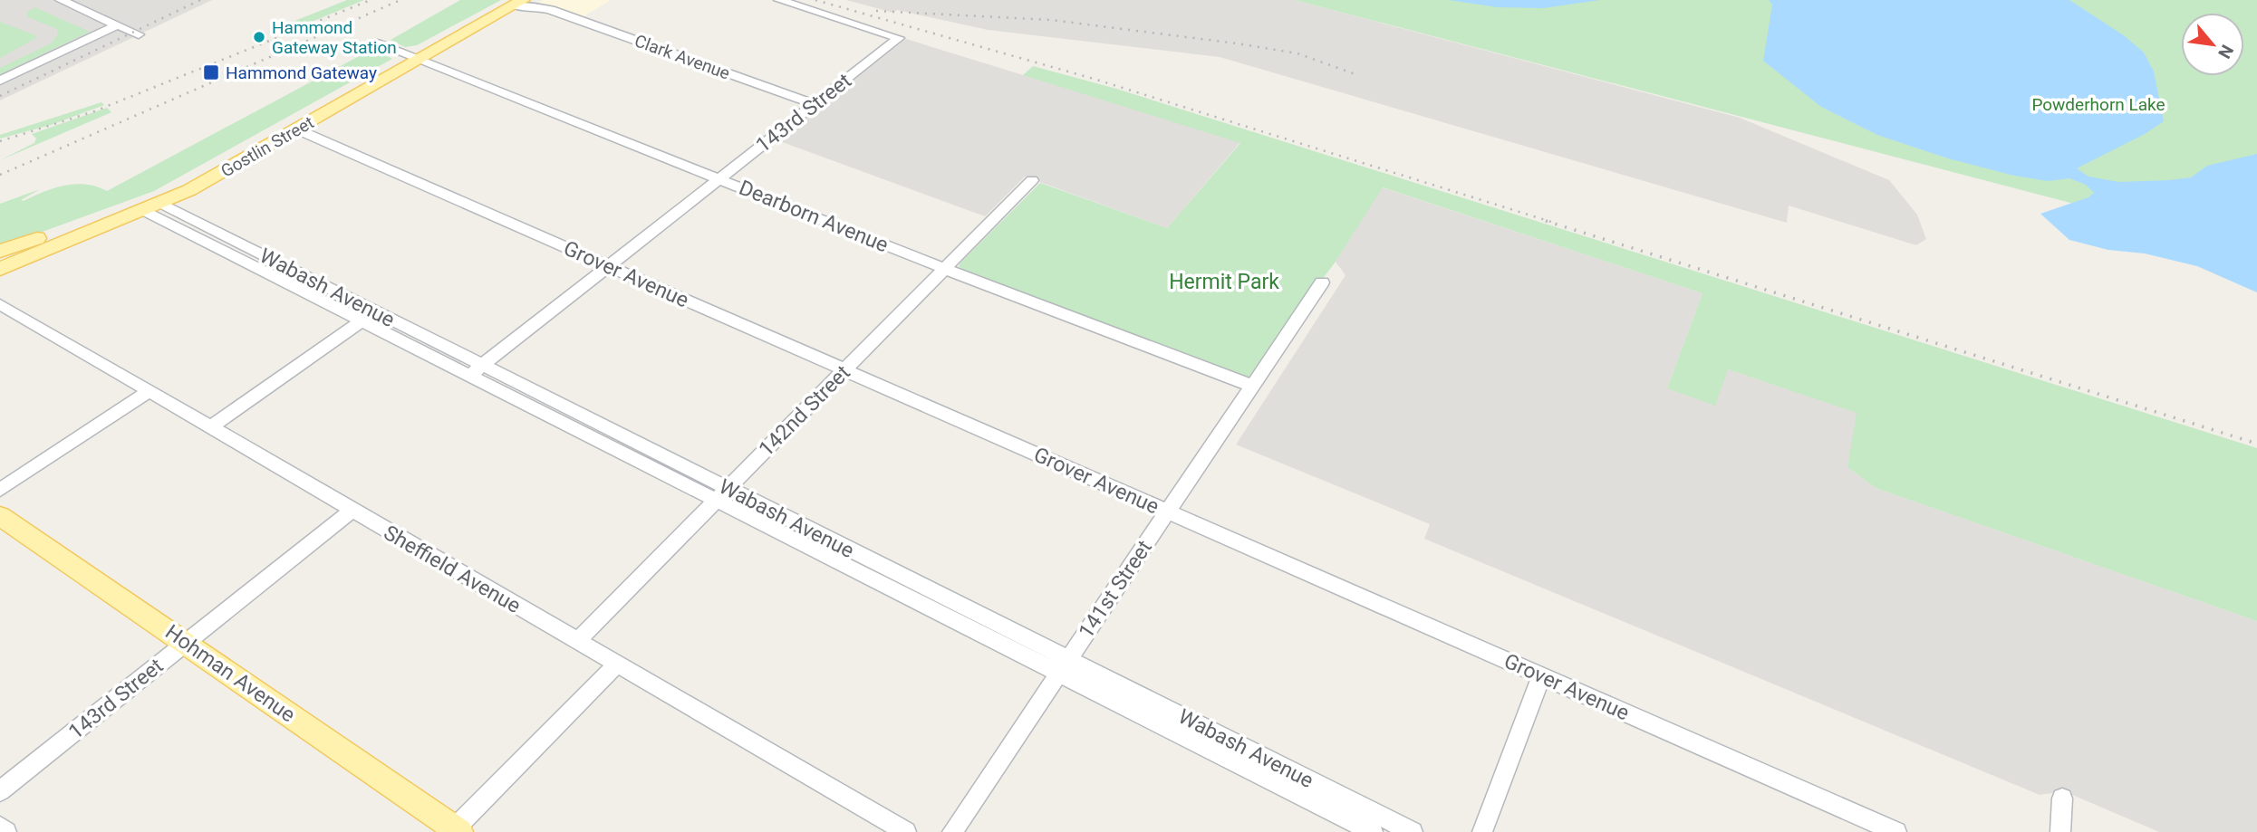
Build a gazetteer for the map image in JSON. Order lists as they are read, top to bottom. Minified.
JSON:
{"streets":{"main road":["Gostlin Street","Hohman Avenue"],"street":["Clark Avenue","143rd Street","Dearborn Avenue","Grover Avenue","Wabash Avenue","142nd Street","Sheffield Avenue","141st Street"]},"crossings":[["Clark Avenue","143rd Street"],["Clark Avenue","Gostlin Street"],["143rd Street","Dearborn Avenue"],["143rd Street","Grover Avenue"],["143rd Street","Wabash Avenue"],["143rd Street","Sheffield Avenue"],["143rd Street","Hohman Avenue"],["Gostlin Street","Dearborn Avenue"],["Gostlin Street","Grover Avenue"],["Gostlin Street","Wabash Avenue"],["Dearborn Avenue","142nd Street"],["Dearborn Avenue","141st Street"],["Grover Avenue","142nd Street"],["Grover Avenue","141st Street"],["Wabash Avenue","142nd Street"],["Wabash Avenue","141st Street"],["142nd Street","Sheffield Avenue"]],"parks":["Powderhorn Lake","Hermit Park"],"places":{"other":["Hammond Gateway Station"],"transit":["Hammond Gateway"]},"north":"bottom right"}
